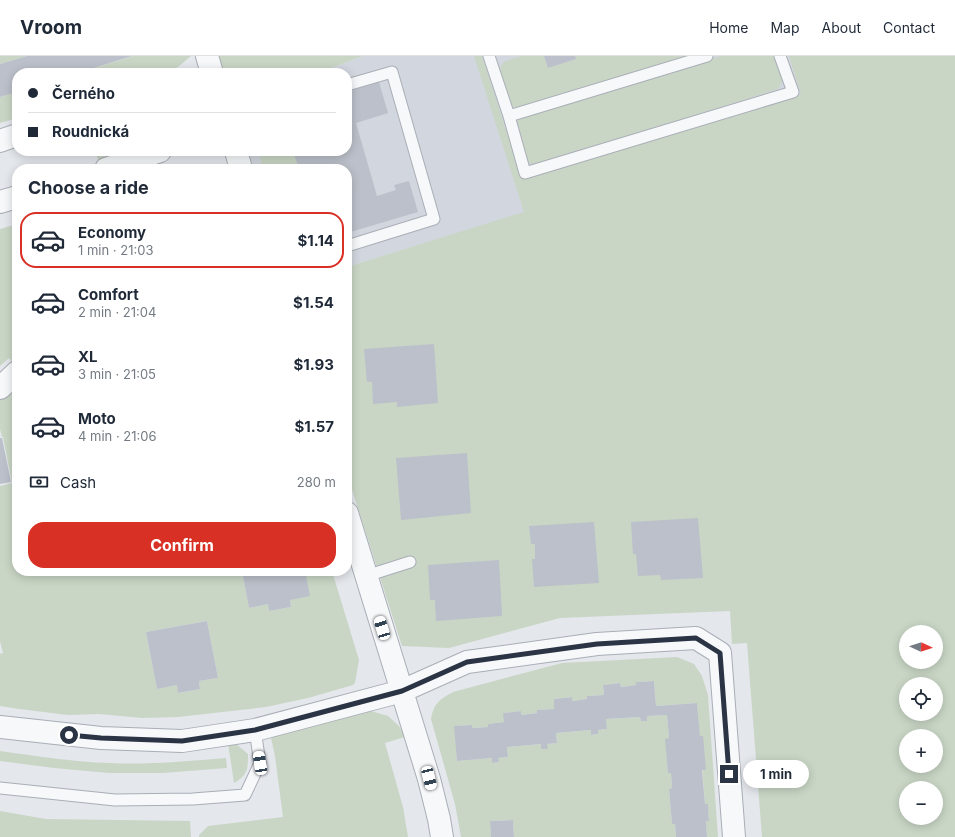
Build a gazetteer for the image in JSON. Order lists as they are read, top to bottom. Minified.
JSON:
{"north":"right","page":{"header":"Vroom","nav":["Home","Map","About","Contact"],"banner":["Černého","Roudnická"],"heading":"Choose a ride","list":[{"name":"Economy","note":"1 min · 21:03","value":"$1.14"},{"name":"Comfort","note":"2 min · 21:04","value":"$1.54"},{"name":"XL","note":"3 min · 21:05","value":"$1.93"},{"name":"Moto","note":"4 min · 21:06","value":"$1.57"}],"pay":["Cash","280 m"],"buttons":"Confirm","map_buttons":["+","−"],"bubble":"1 min"}}
